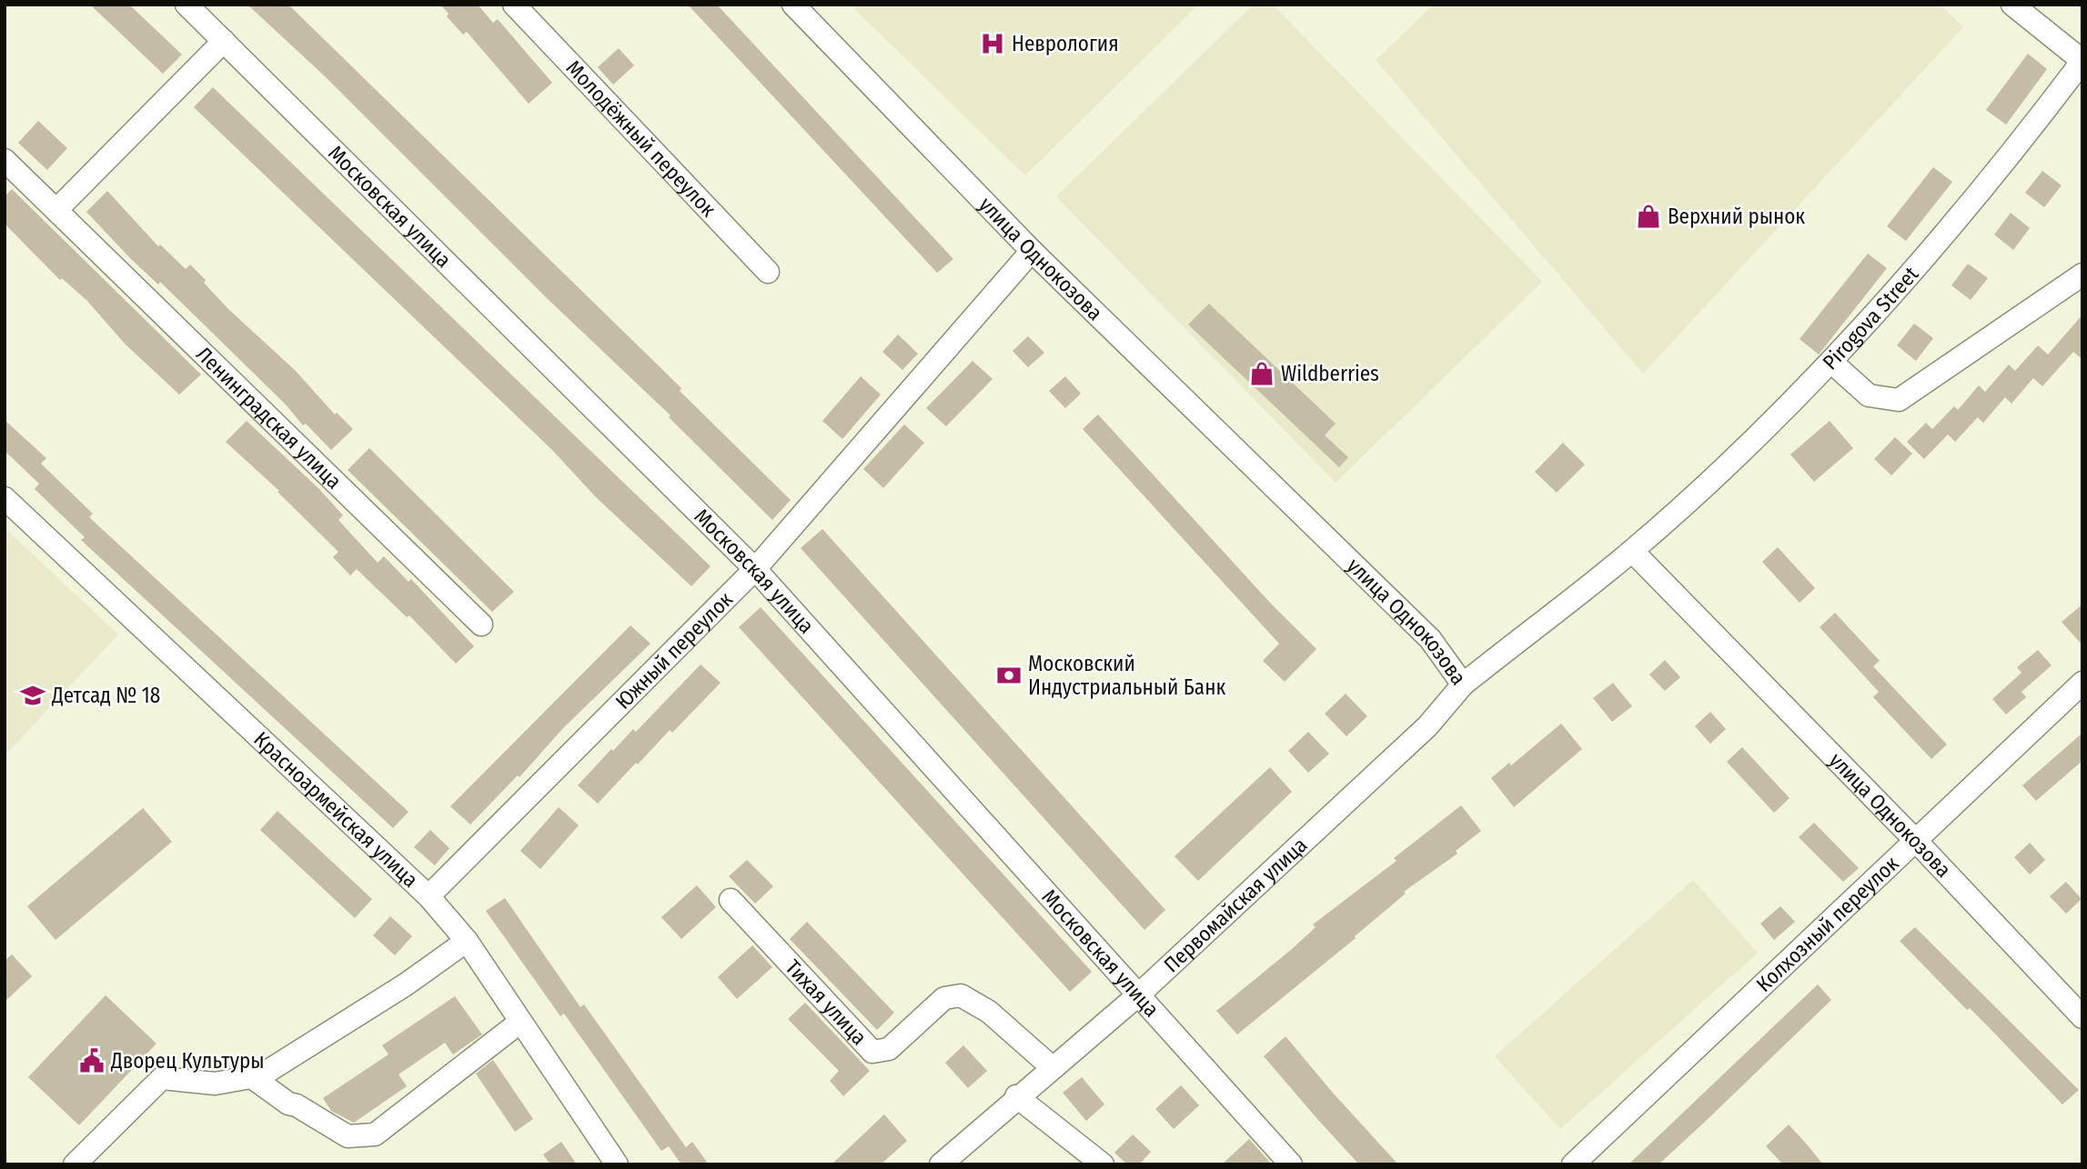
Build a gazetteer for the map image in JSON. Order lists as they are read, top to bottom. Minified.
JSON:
{"streets":{"street":["Молодёжный переулок","Московская улица","улица Однокозова","Pirogova Street","Ленинградская улица","Южный переулок","Красноармейская улица","Первомайская улица","Колхозный переулок","Тихая улица"]},"crossings":[["Московская улица","Южный переулок"],["Московская улица","Первомайская улица"],["улица Однокозова","Pirogova Street"],["улица Однокозова","Южный переулок"],["улица Однокозова","Первомайская улица"],["улица Однокозова","Колхозный переулок"],["Южный переулок","Красноармейская улица"],["Первомайская улица","Тихая улица"]],"places":{"hospital":["Неврология"],"shop":["Верхний рынок","Wildberries"],"bank":["Московский Индустриальный Банк"],"school or university":["Детсад № 18"],"public building":["Дворец Культуры"]}}
